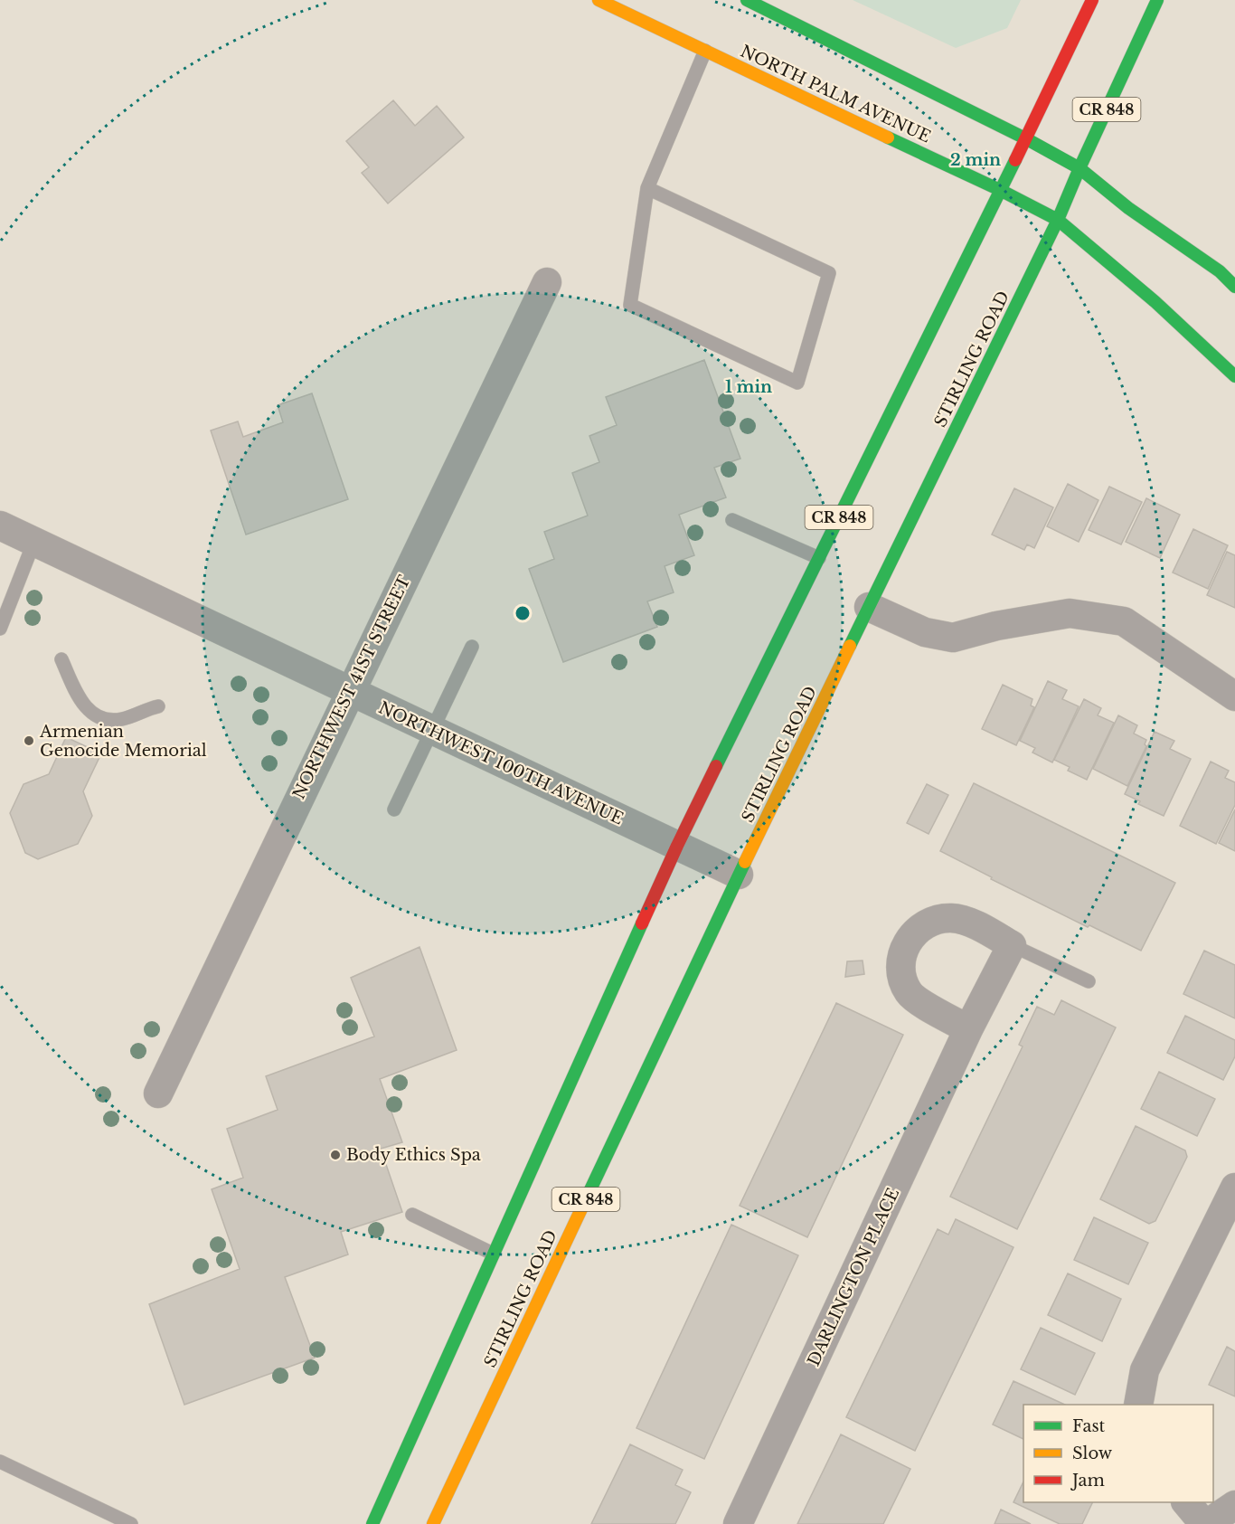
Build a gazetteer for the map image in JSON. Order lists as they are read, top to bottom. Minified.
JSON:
{"streets":{"main road":["NORTH PALM AVENUE","CR 848","STIRLING ROAD"],"street":["NORTHWEST 41ST STREET","NORTHWEST 100TH AVENUE","DARLINGTON PLACE"]},"crossings":[["NORTH PALM AVENUE","CR 848"],["NORTH PALM AVENUE","STIRLING ROAD"],["CR 848","NORTHWEST 100TH AVENUE"],["STIRLING ROAD","NORTHWEST 100TH AVENUE"],["NORTHWEST 41ST STREET","NORTHWEST 100TH AVENUE"]],"places":["Armenian Genocide Memorial","Body Ethics Spa"],"legend":["Fast","Slow","Jam"],"rings":["2 min","1 min"]}
